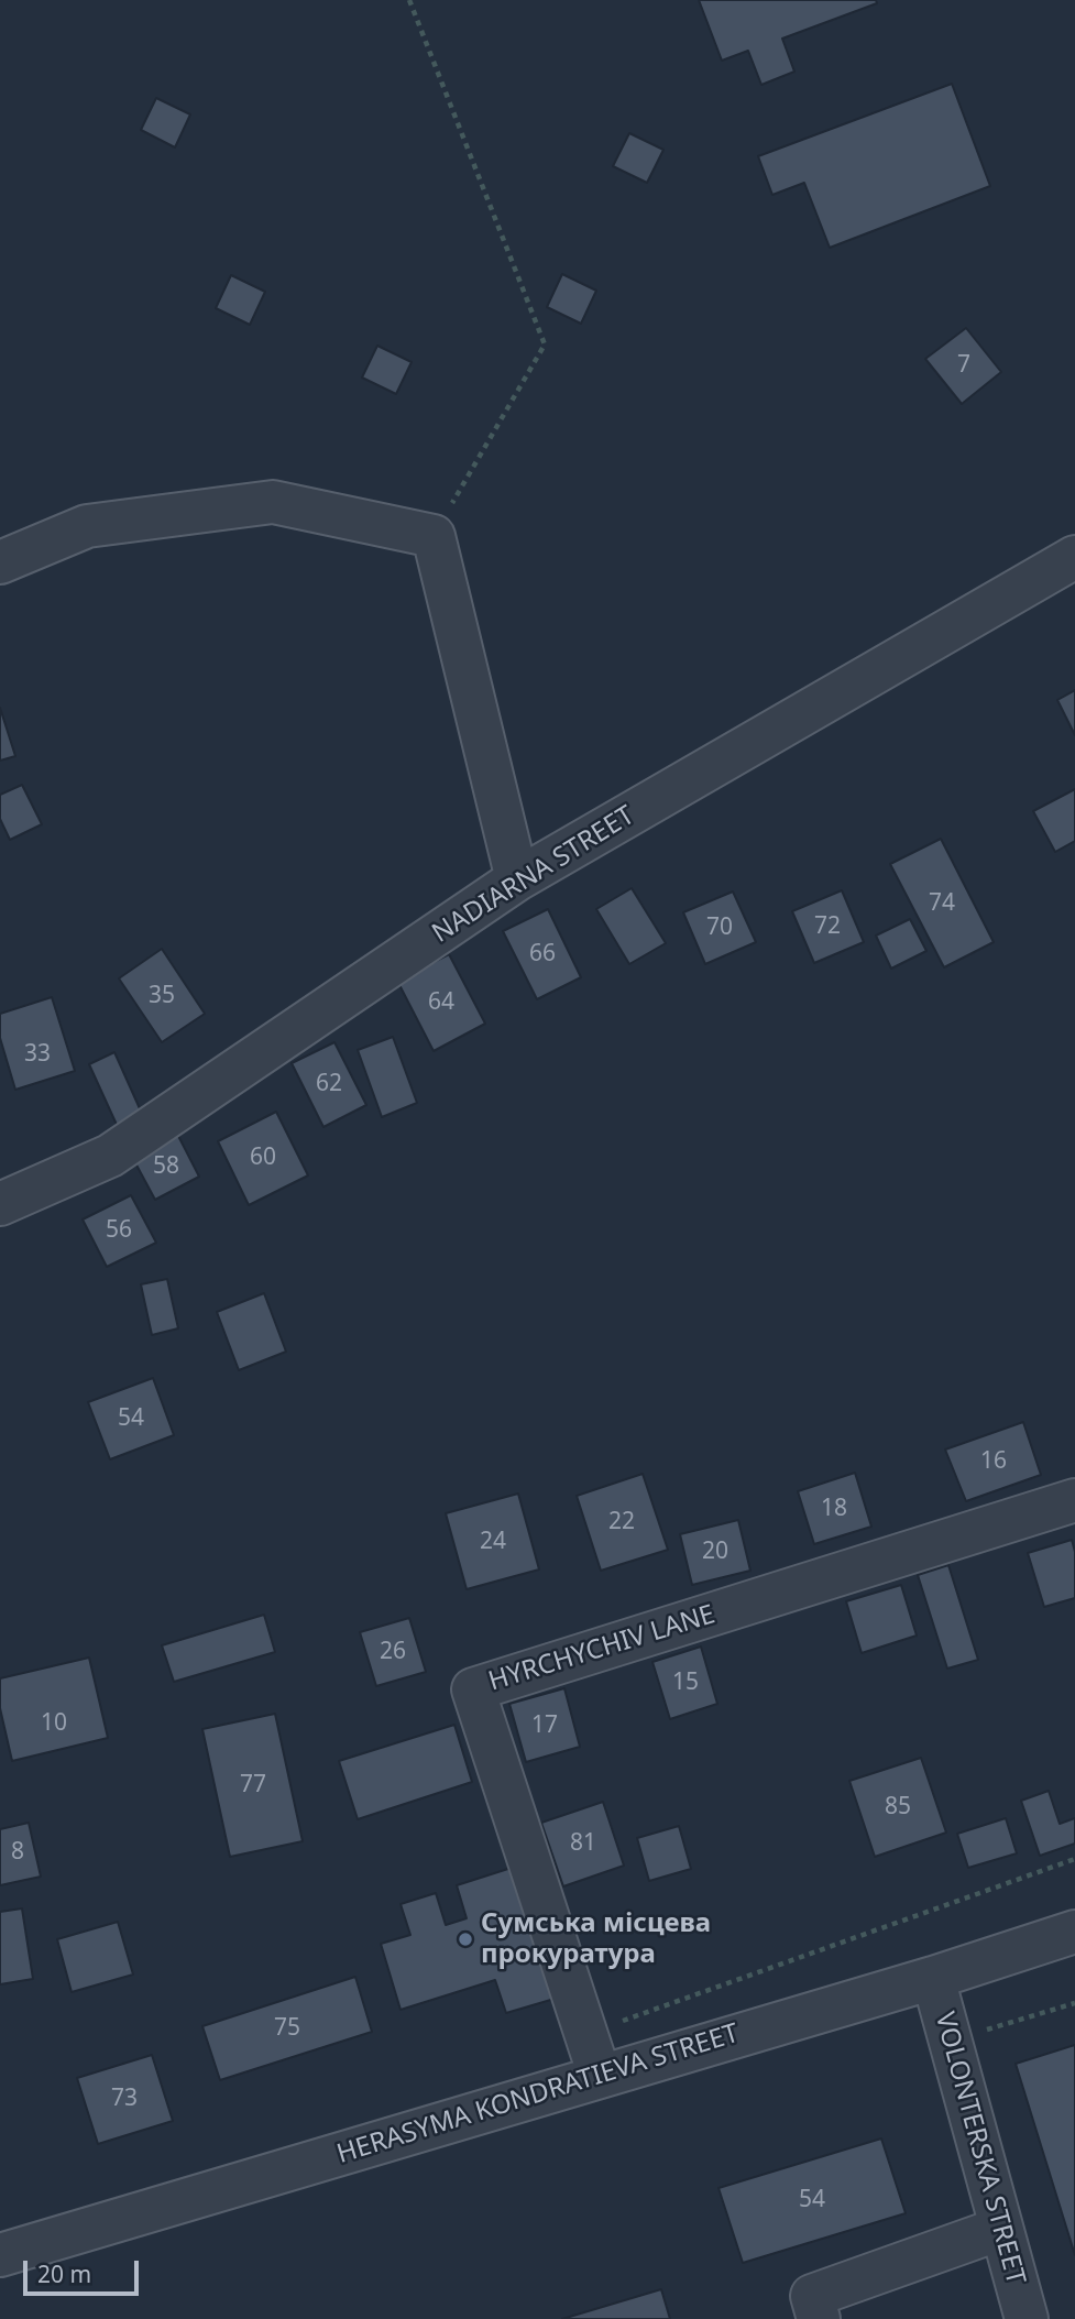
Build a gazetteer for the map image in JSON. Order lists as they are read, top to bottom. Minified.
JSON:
{"streets":{"street":["NADIARNA STREET","HYRCHYCHIV LANE","HERASYMA KONDRATIEVA STREET","VOLONTERSKA STREET"]},"crossings":[["HYRCHYCHIV LANE","HERASYMA KONDRATIEVA STREET"],["HERASYMA KONDRATIEVA STREET","VOLONTERSKA STREET"]],"places":["Сумська місцева прокуратура"],"house_numbers":["7","74","72","70","66","35","64","33","62","60","58","56","54","16","18","22","24","20","26","15","10","17","77","85","81","8","75","73","54"],"scale_bar":"20 m"}
